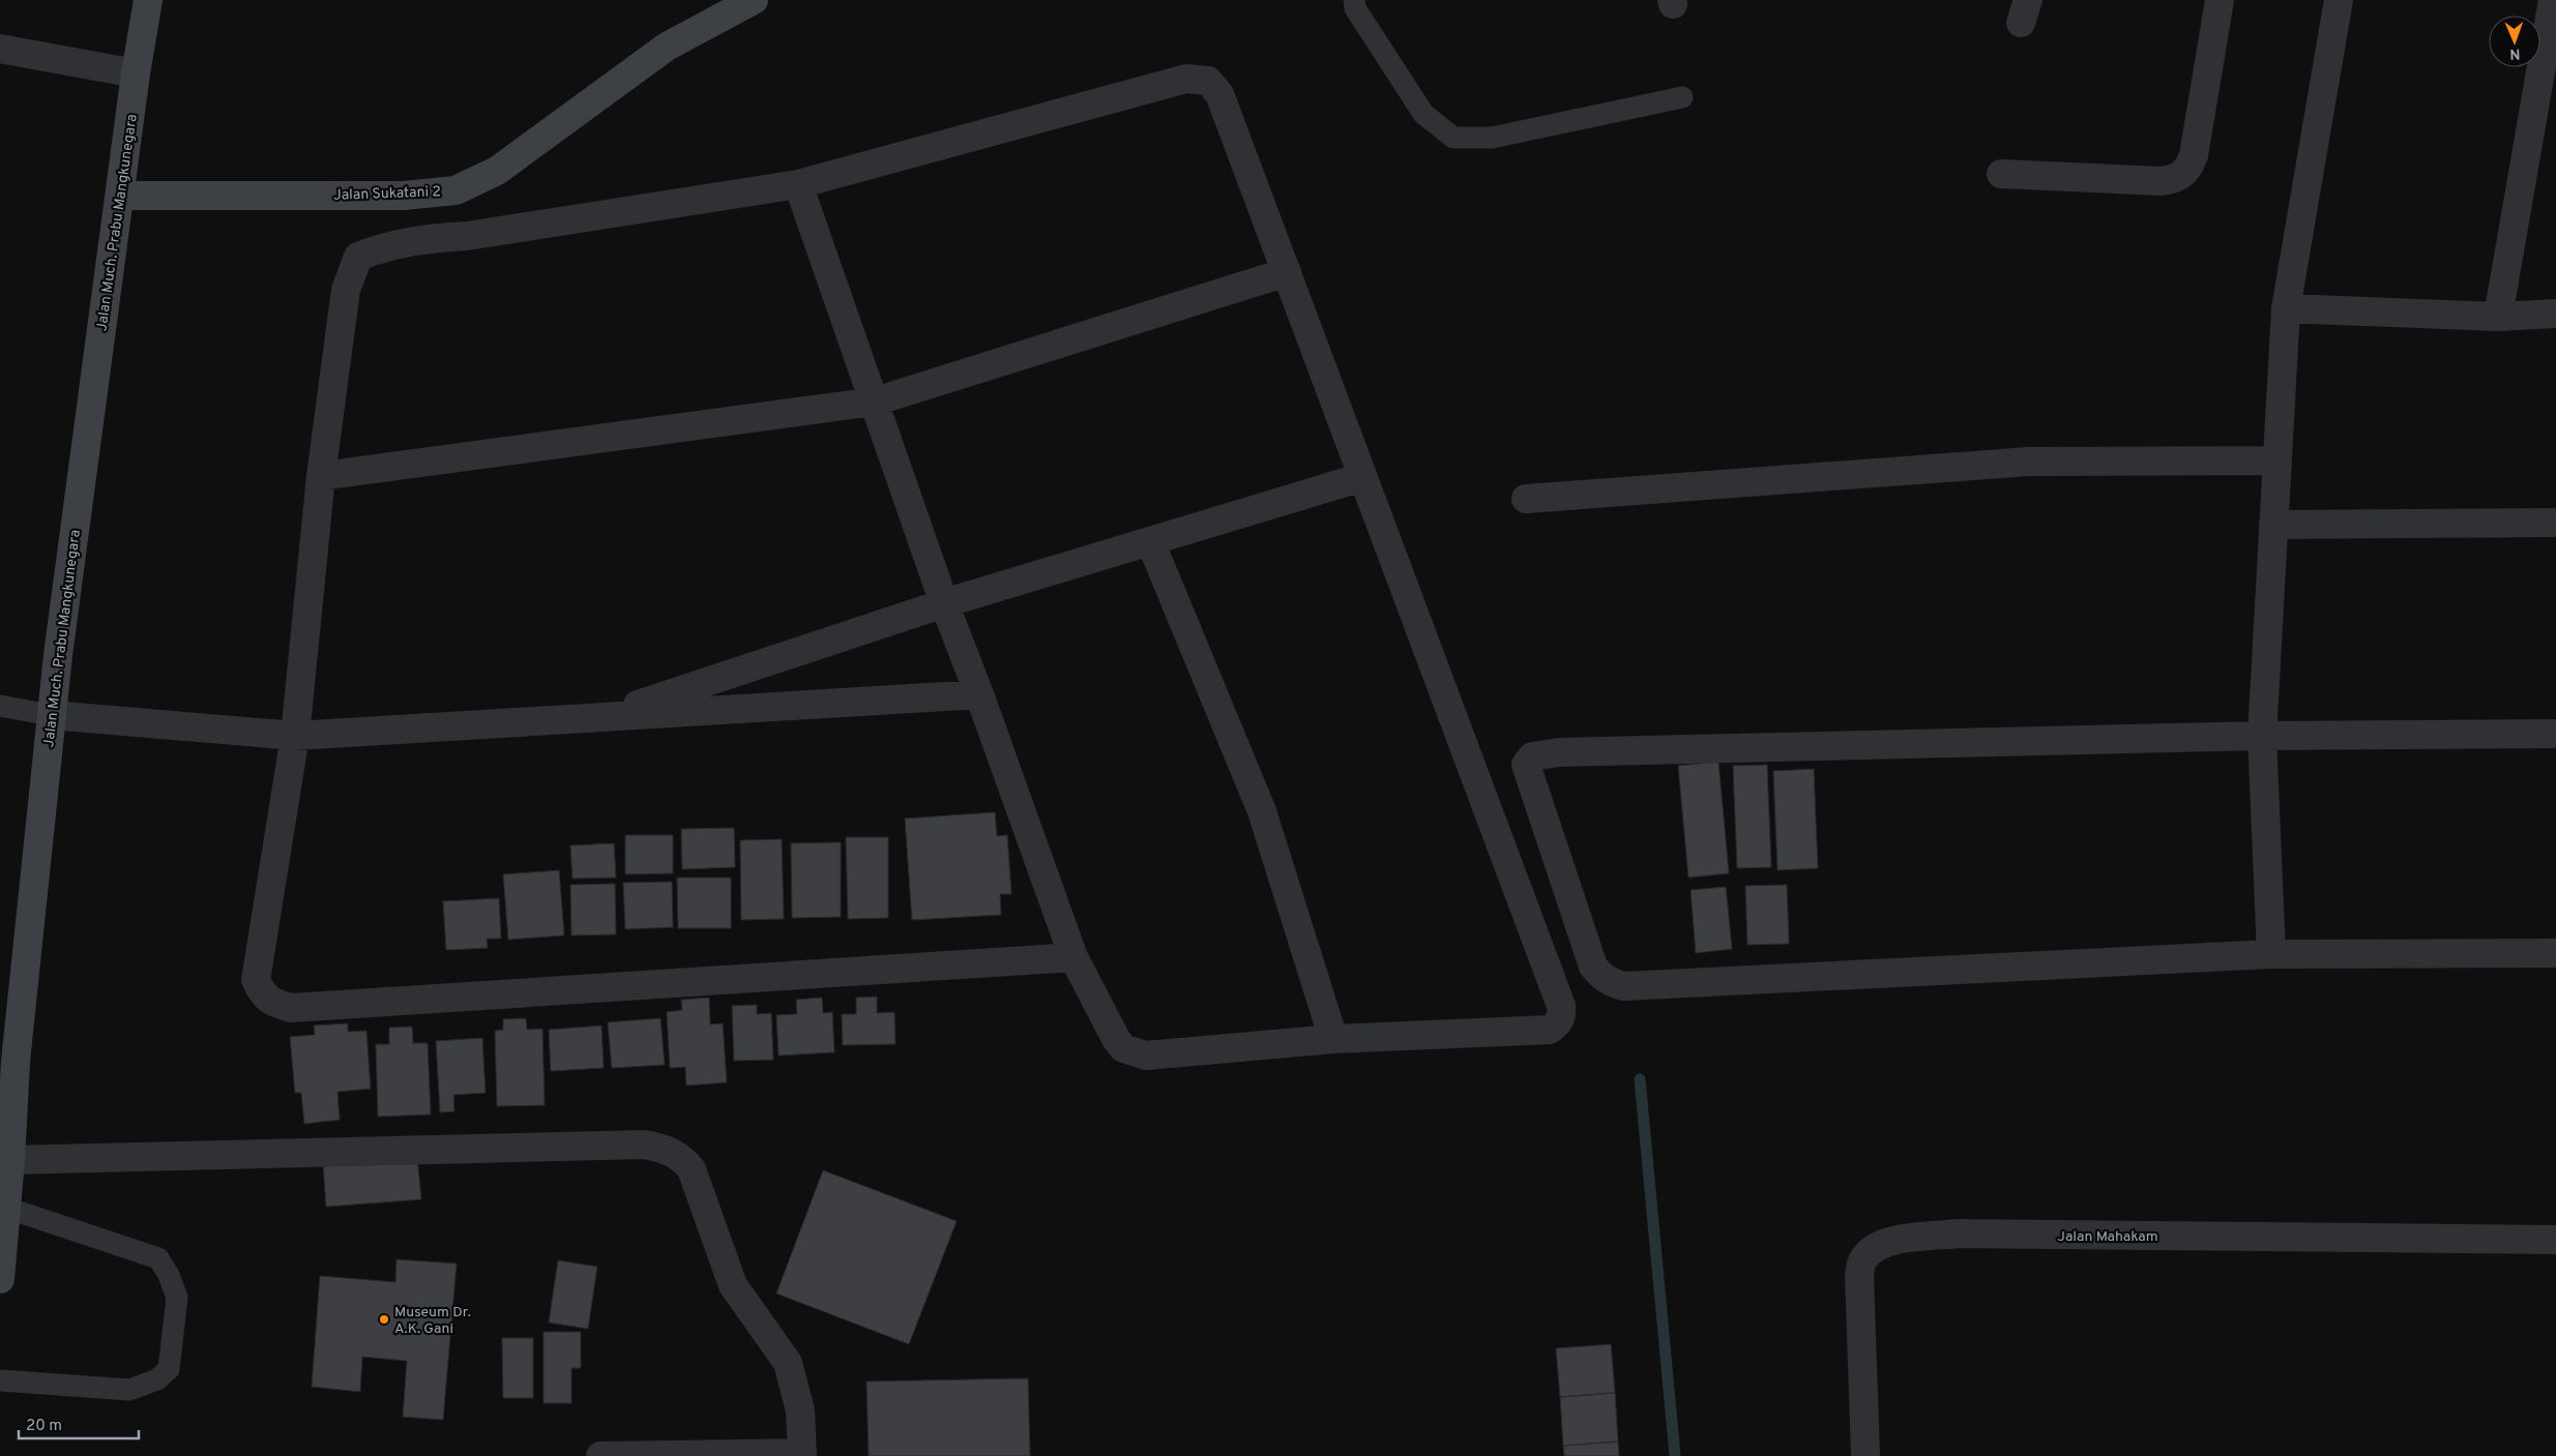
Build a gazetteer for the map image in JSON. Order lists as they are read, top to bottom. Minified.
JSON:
{"streets":{"main road":["Jalan Sukatani 2","Jalan Much. Prabu Mangkunegara"],"street":["Jalan Mahakam"]},"crossings":[["Jalan Sukatani 2","Jalan Much. Prabu Mangkunegara"]],"places":["Museum Dr. A.K. Gani"],"scale_bar":"20 m","north":"bottom"}
